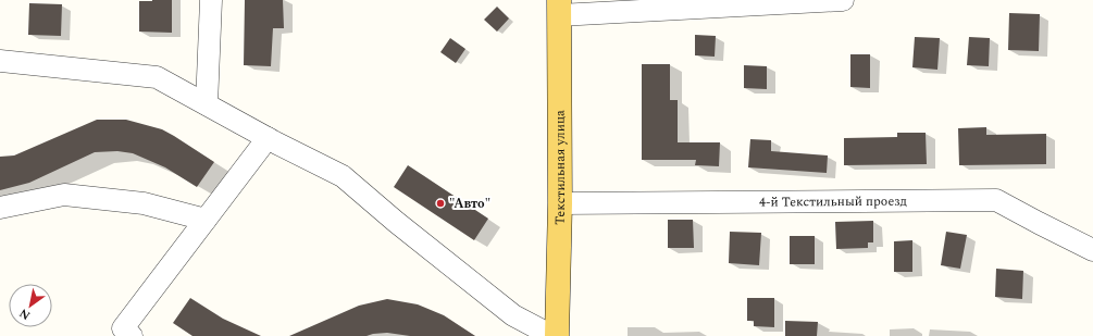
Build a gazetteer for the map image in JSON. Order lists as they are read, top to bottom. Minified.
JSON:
{"streets":{"main road":["Текстильная улица"],"street":["4-й Текстильный проезд"]},"crossings":[["Текстильная улица","4-й Текстильный проезд"]],"places":["\"Авто\""],"north":"bottom left"}
